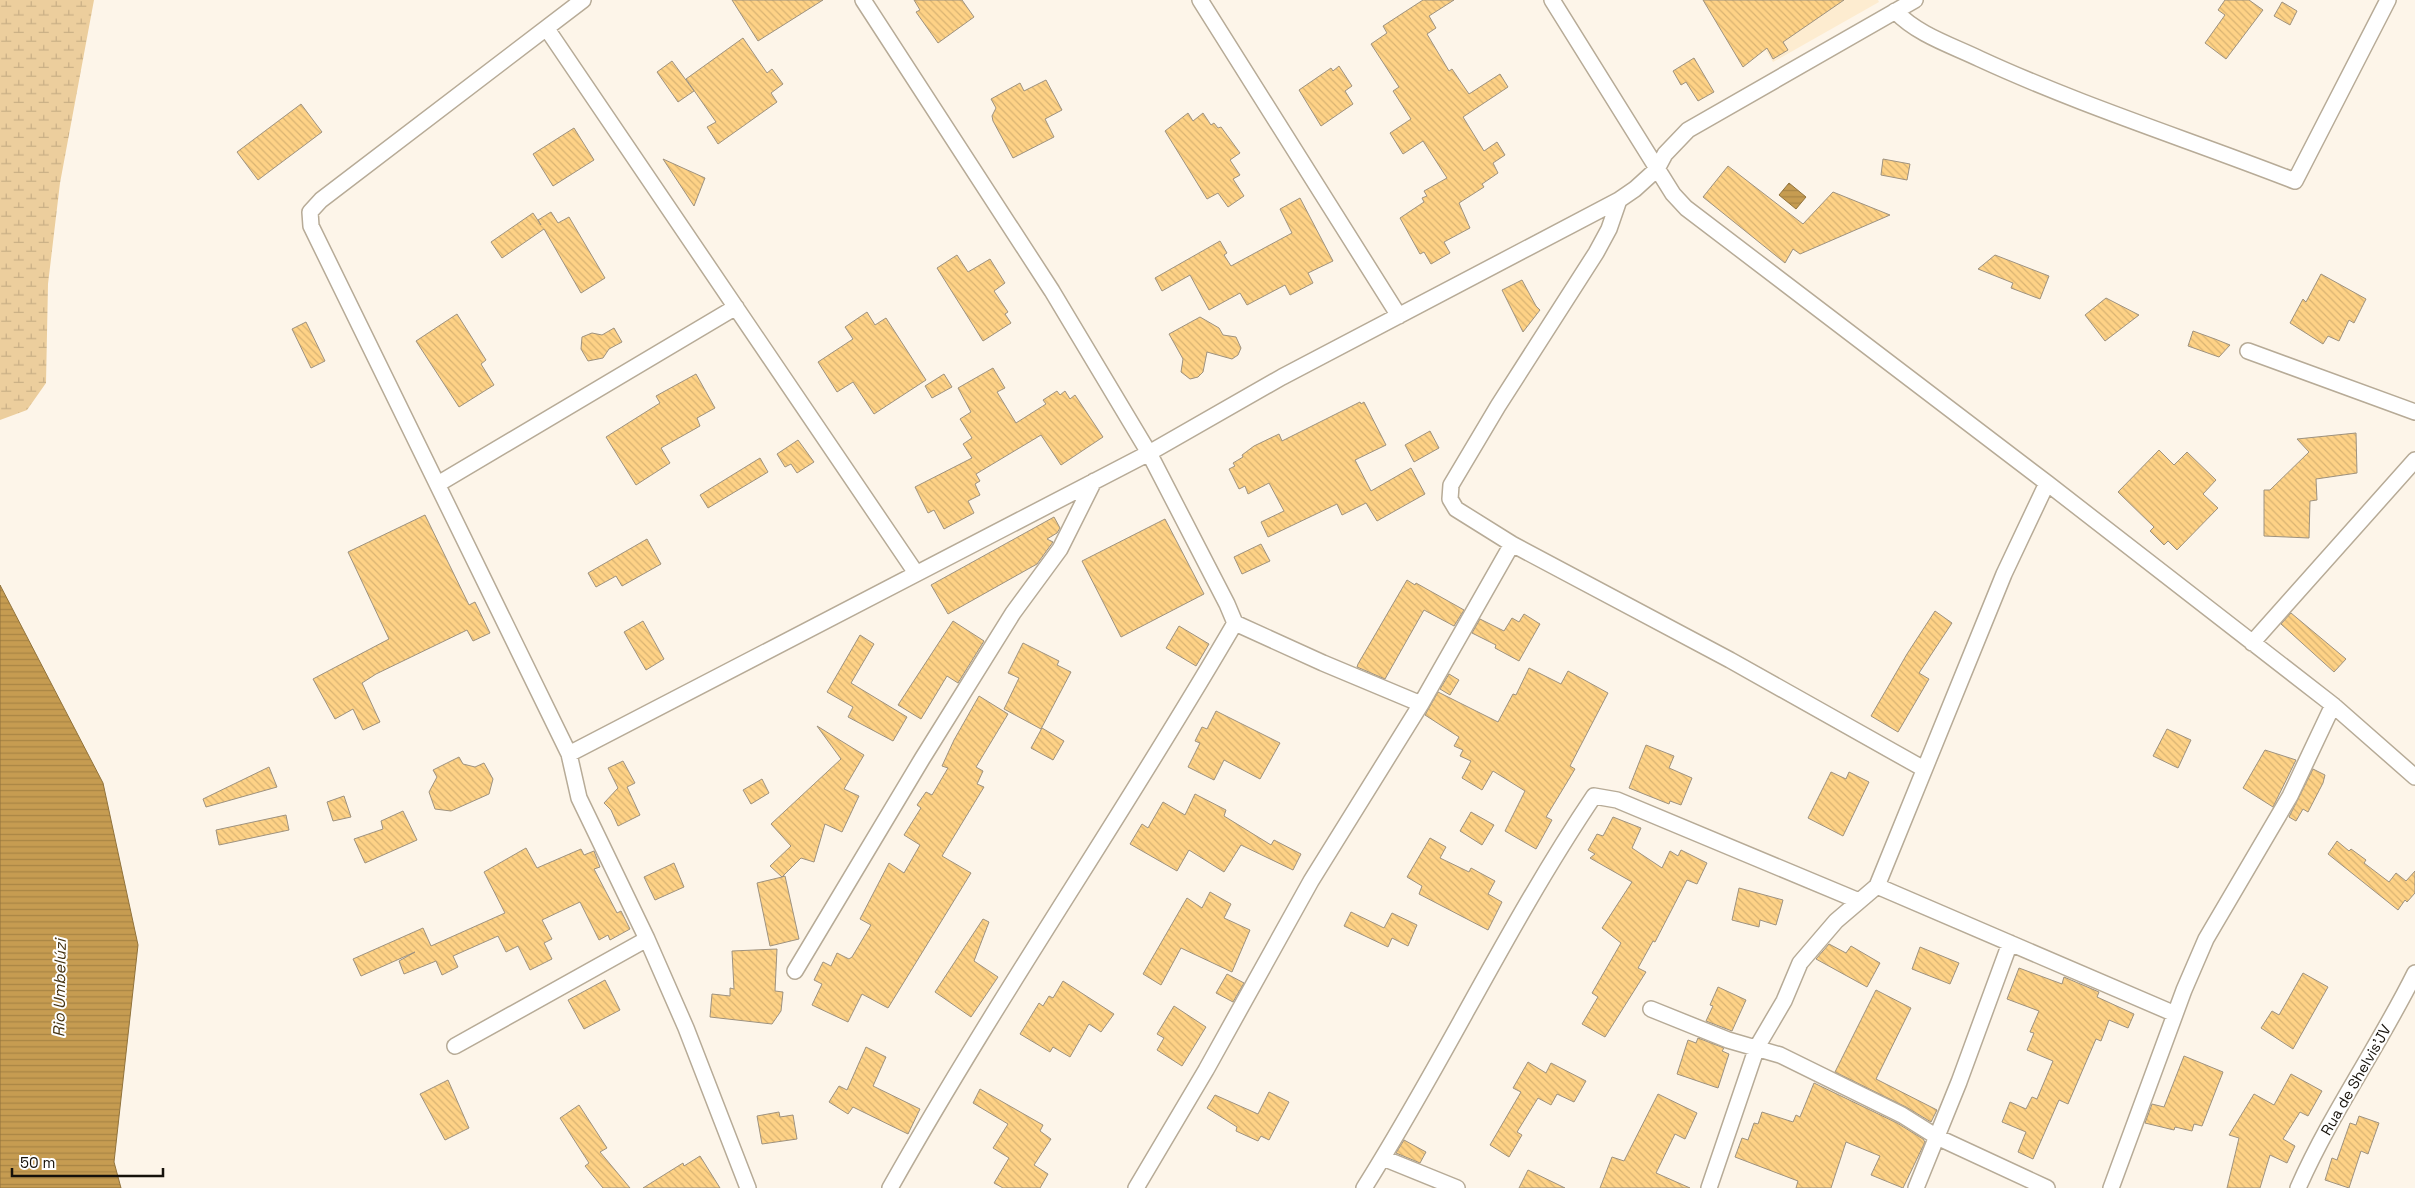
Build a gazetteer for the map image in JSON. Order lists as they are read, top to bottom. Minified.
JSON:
{"streets":{"street":["Rua de Shelvis’JV"]},"water":["Rio Umbelúzi"],"scale_bar":"50 m"}
